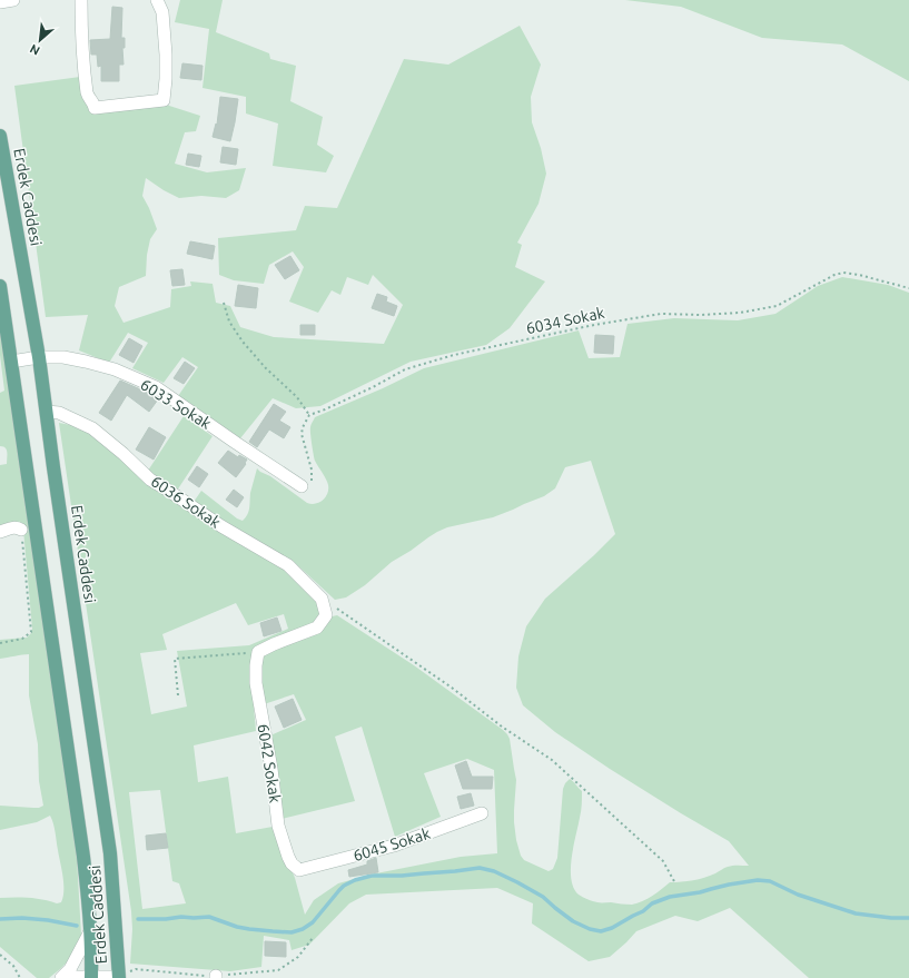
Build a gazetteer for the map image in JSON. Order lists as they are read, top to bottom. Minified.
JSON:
{"streets":{"main road":["Erdek Caddesi"],"lane":["6033 Sokak","6036 Sokak","6042 Sokak","6045 Sokak"],"path":["6034 Sokak"]},"crossings":[["Erdek Caddesi","6033 Sokak"],["Erdek Caddesi","6036 Sokak"],["6042 Sokak","6045 Sokak"]],"north":"bottom left"}
